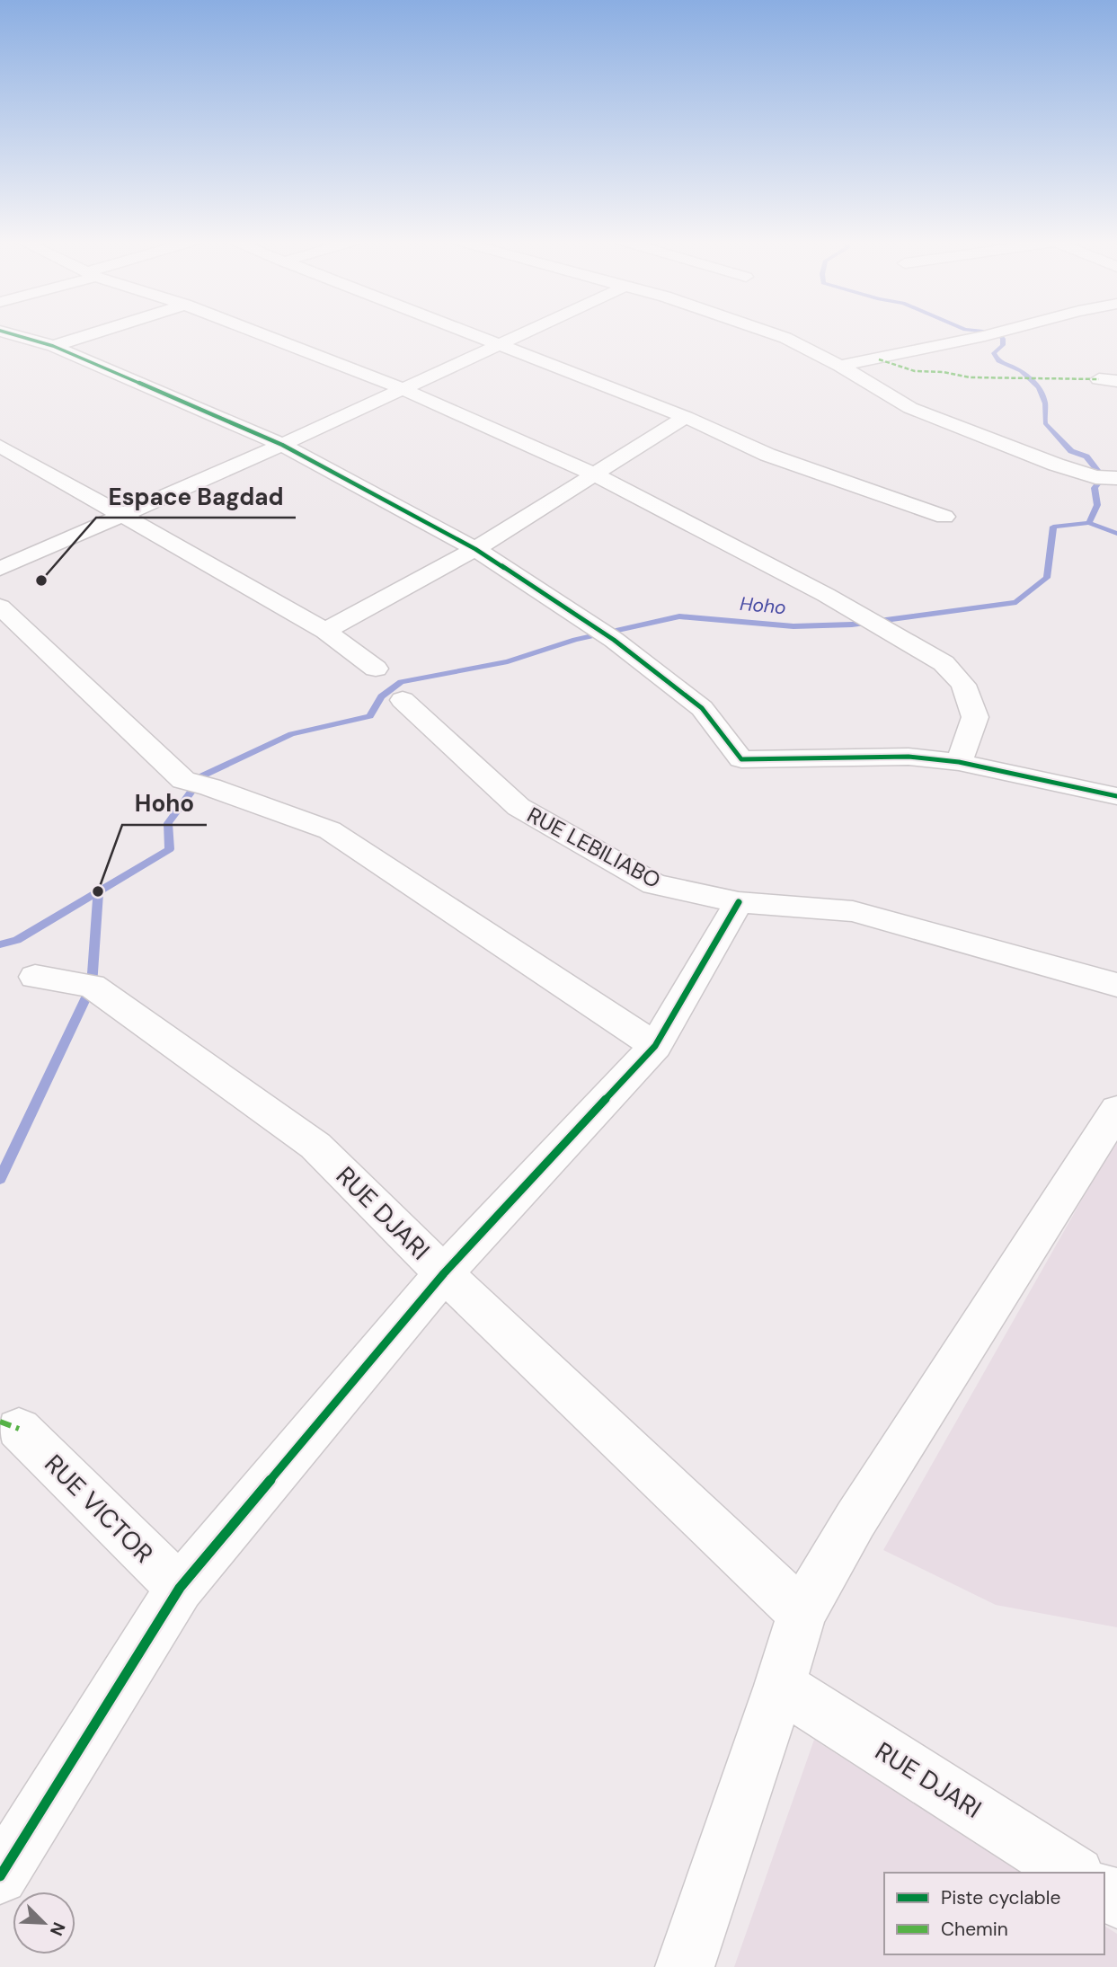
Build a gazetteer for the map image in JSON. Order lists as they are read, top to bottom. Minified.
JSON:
{"streets":{"street":["RUE LEBILIABO","RUE DJARI","RUE VICTOR"]},"water":["Hoho"],"places":["Espace Bagdad","Hoho"],"legend":["Piste cyclable","Chemin"],"north":"bottom right"}
